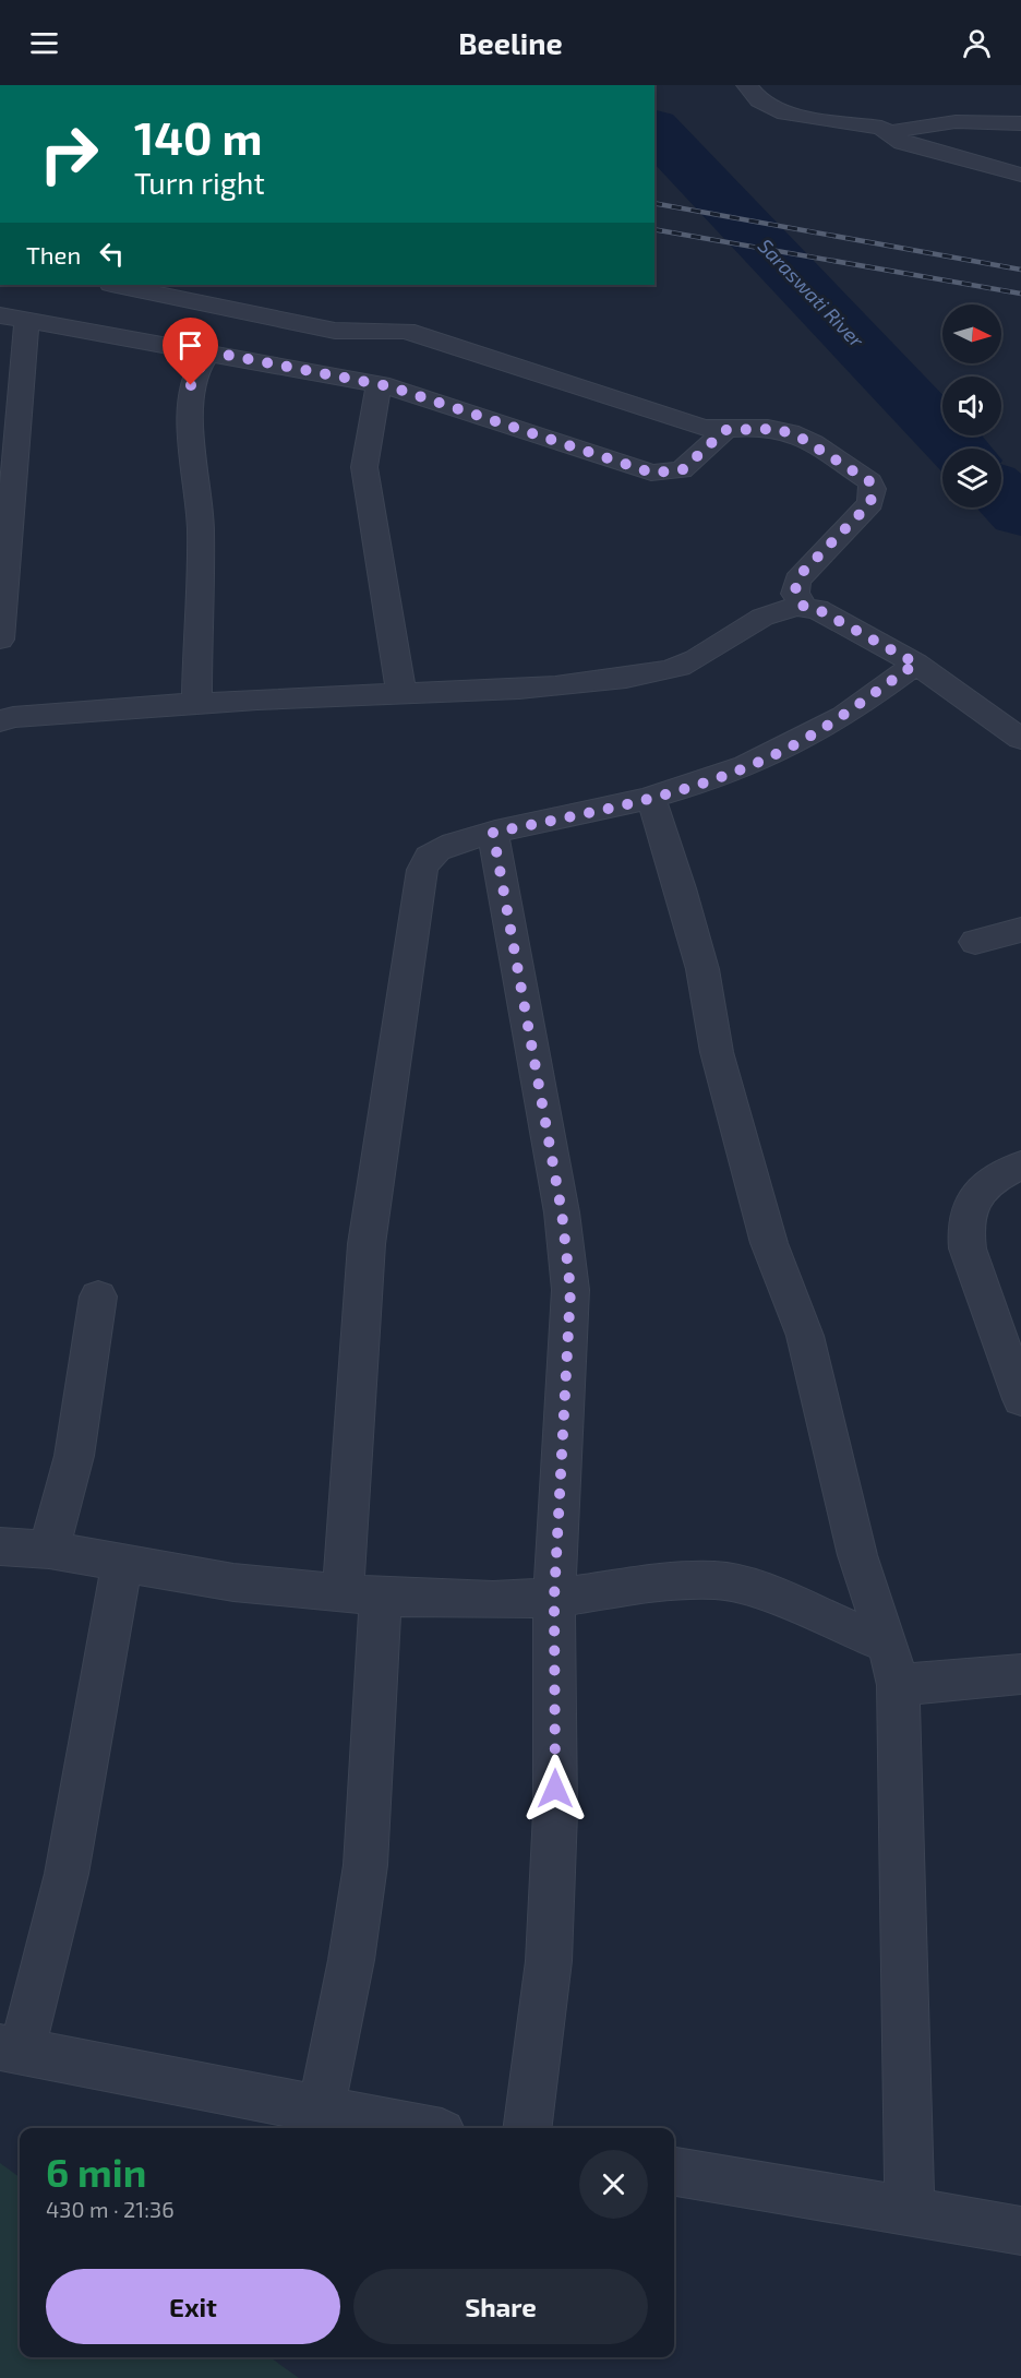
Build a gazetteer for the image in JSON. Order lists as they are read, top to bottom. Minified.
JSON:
{"water":["Saraswati River"],"north":"right","page":{"header":"Beeline","turn":["140 m","Turn right"],"then":"Then","heading":["6 min","430 m · 21:36"],"buttons":["Exit","Share"]}}
